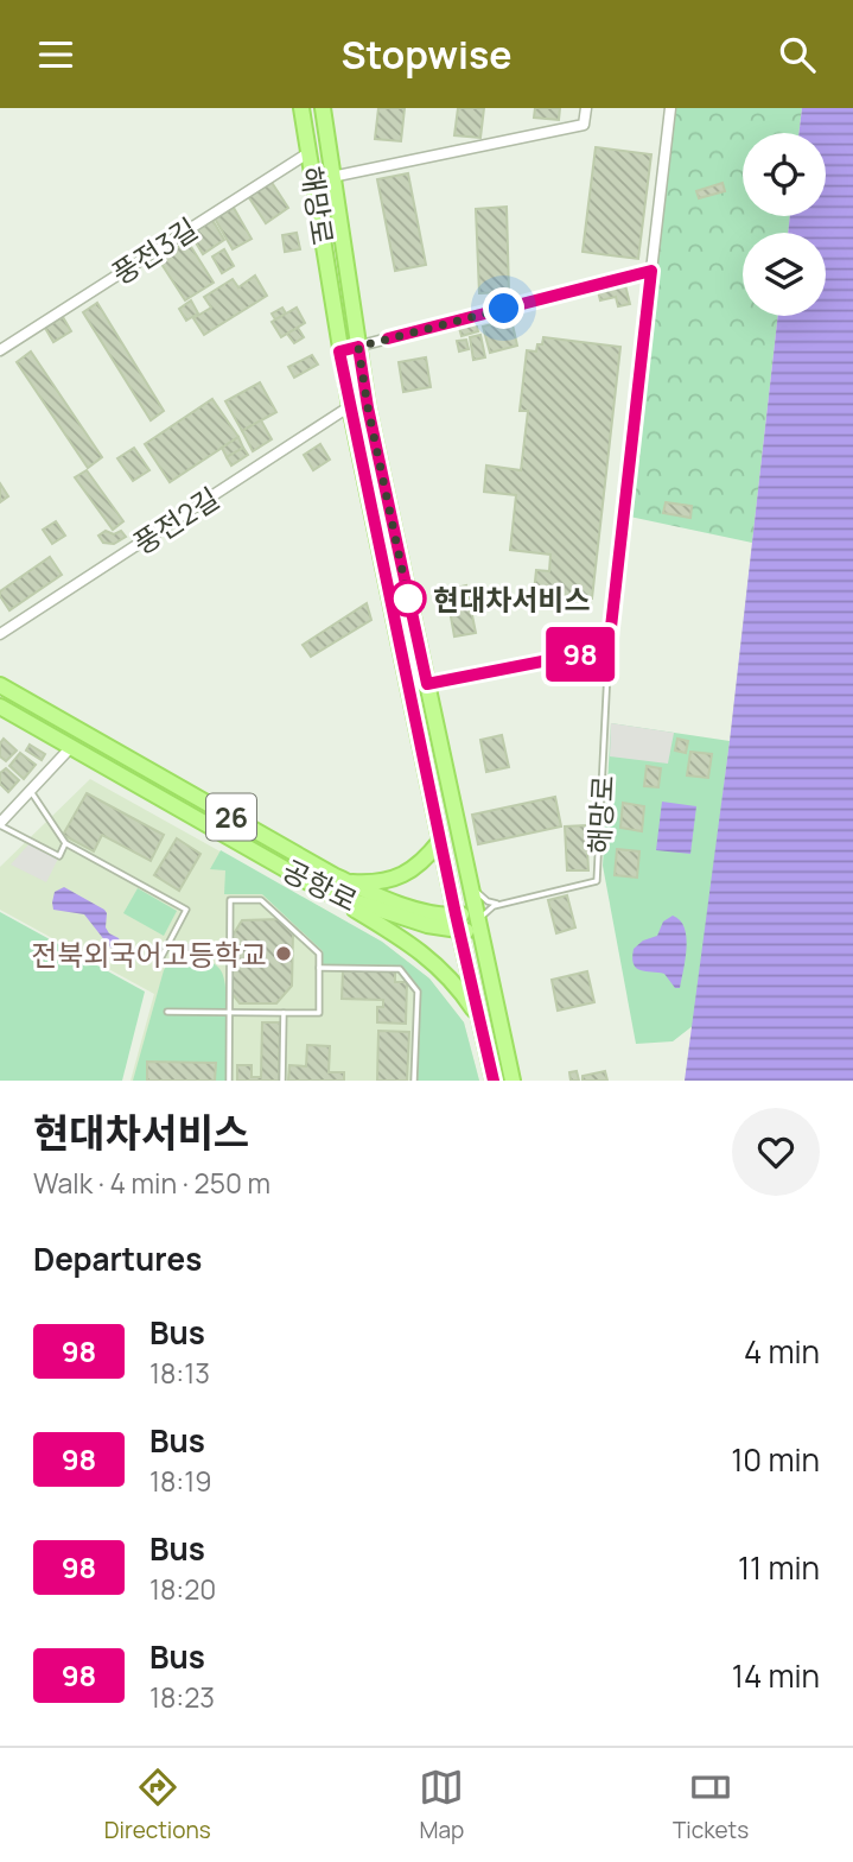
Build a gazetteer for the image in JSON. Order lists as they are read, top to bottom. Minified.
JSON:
{"streets":{"main road":["해망로","26","공항로"],"street":["풍전3길","풍전2길"]},"crossings":[["해망로","풍전3길"],["해망로","풍전2길"],["해망로","26"],["해망로","공항로"],["26","공항로"]],"places":["현대차서비스","전북외국어고등학교"],"lines":["bus line 98"],"page":{"header":"Stopwise","on_map":"98","heading":[["현대차서비스","Walk · 4 min · 250 m"],"Departures"],"list":[{"mark":"98","name":"Bus","note":"18:13","value":"4 min"},{"mark":"98","name":"Bus","note":"18:19","value":"10 min"},{"mark":"98","name":"Bus","note":"18:20","value":"11 min"},{"mark":"98","name":"Bus","note":"18:23","value":"14 min"}],"tabs":["Directions","Map","Tickets"]}}
